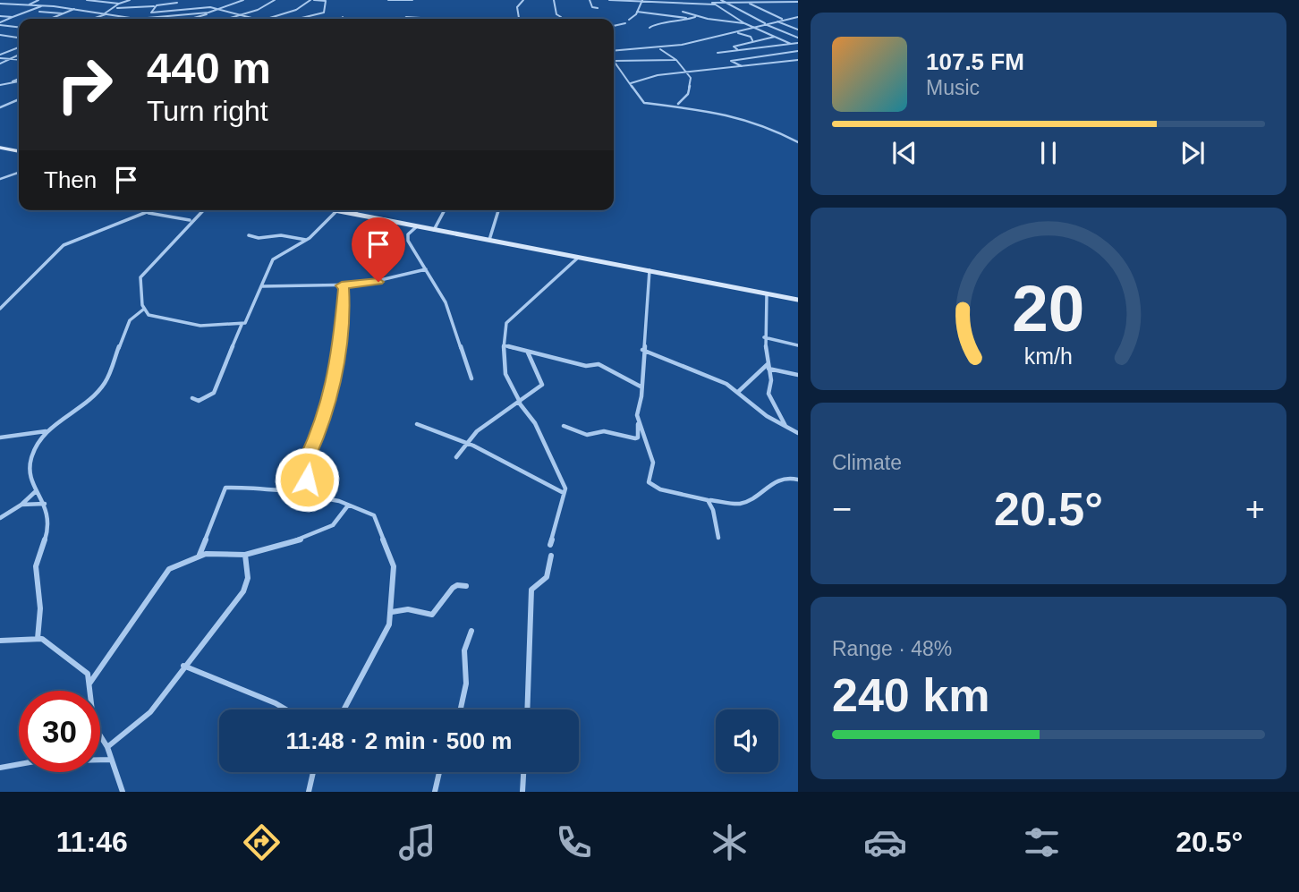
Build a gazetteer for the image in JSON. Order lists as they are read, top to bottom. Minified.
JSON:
{"page":{"turn":["440 m","Turn right"],"song":["107.5 FM","Music"],"then":"Then","tile":["Climate",["Range · 48%","240 km"]],"heat":["−","20.5°","+"],"limit":"30","trip":"11:48 · 2 min · 500 m","tabs":["11:46","20.5°"],"gauge":["20","km/h"]}}
